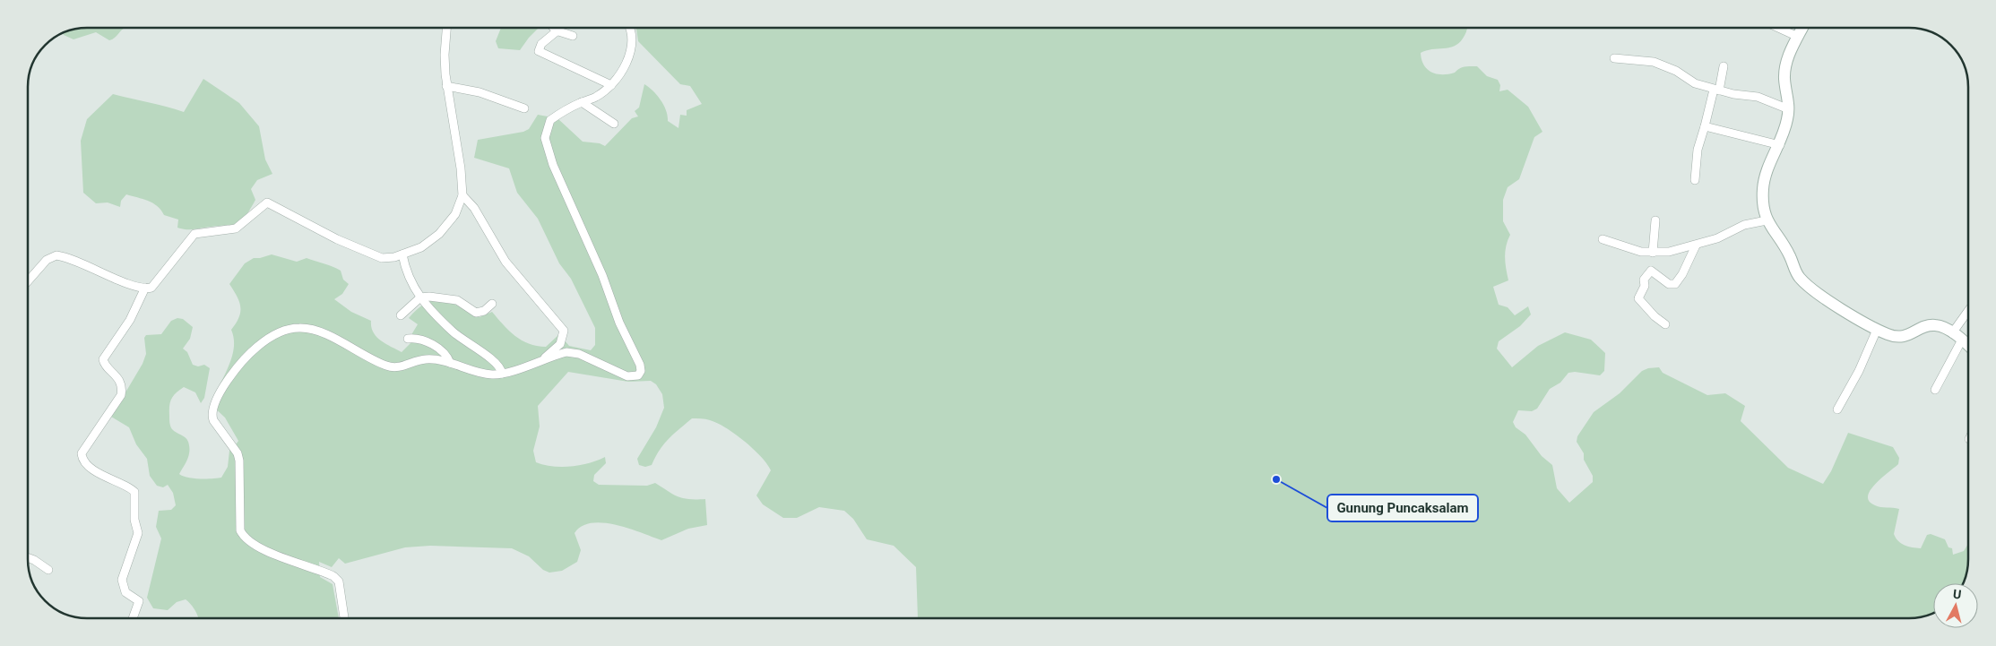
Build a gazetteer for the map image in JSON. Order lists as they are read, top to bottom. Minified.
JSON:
{"places":["Gunung Puncaksalam"],"north":"top"}
